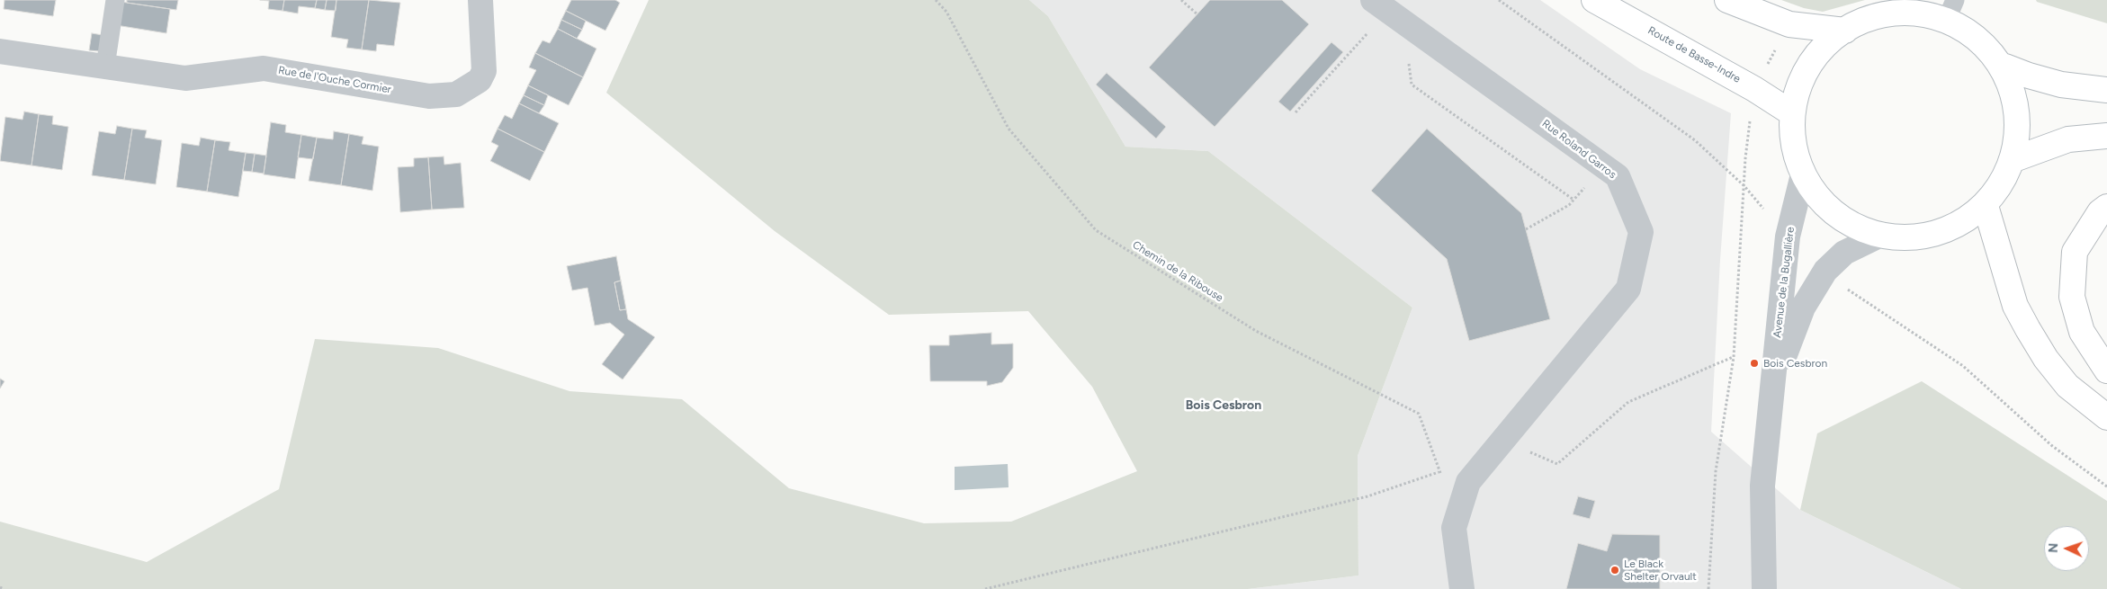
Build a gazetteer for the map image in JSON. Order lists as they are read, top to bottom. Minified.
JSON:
{"streets":{"main road":["Route de Basse-Indre"],"street":["Rue de l'Ouche Cormier","Rue Roland Garros","Avenue de la Bugallière"],"path":["Chemin de la Ribouse"]},"districts":["Bois Cesbron"],"places":["Bois Cesbron","Le Black Shelter Orvault"],"north":"left"}
